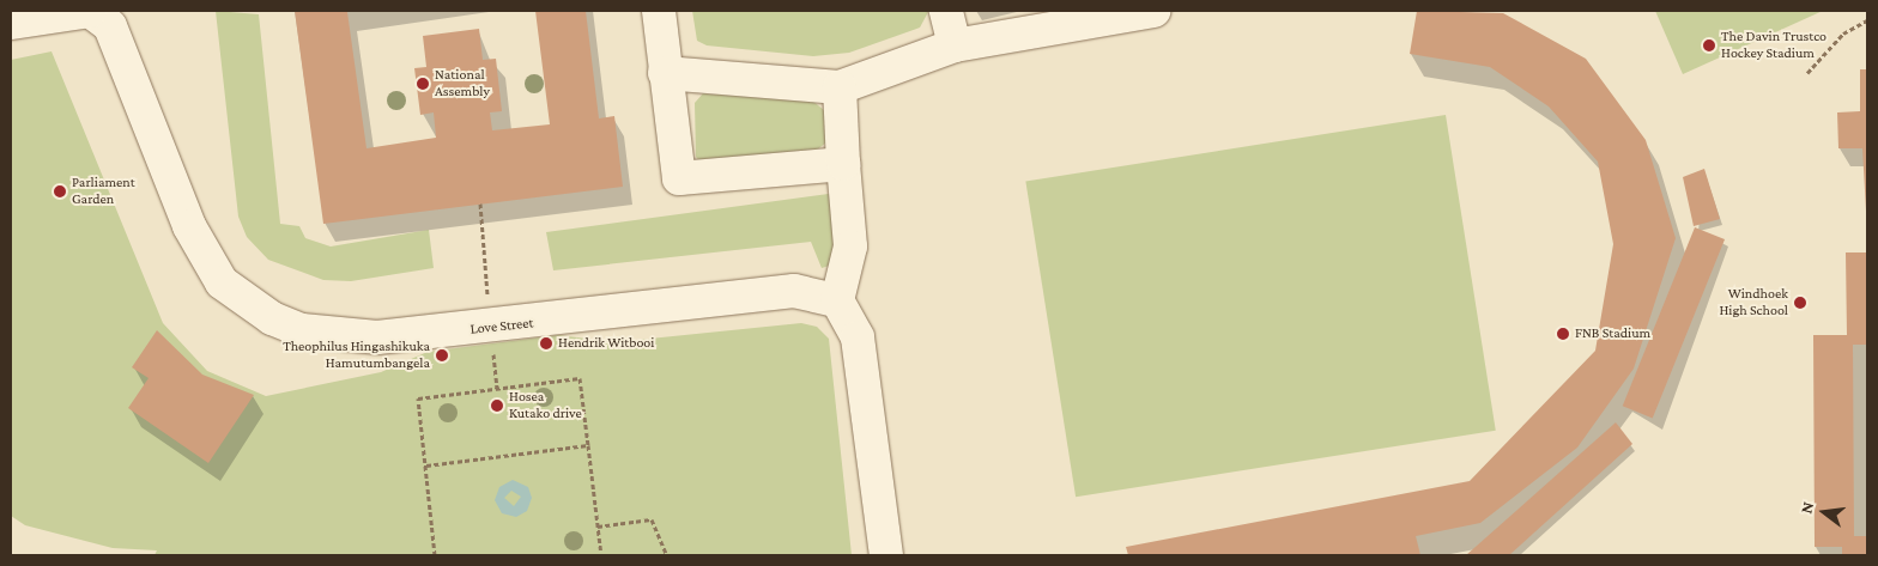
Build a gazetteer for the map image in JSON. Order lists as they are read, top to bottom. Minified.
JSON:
{"streets":{"street":["Love Street"]},"places":["The Davin Trustco Hockey Stadium","National Assembly","Parliament Garden","Windhoek High School","FNB Stadium","Hendrik Witbooi","Theophilus Hingashikuka Hamutumbangela","Hosea Kutako drive"],"north":"left"}
